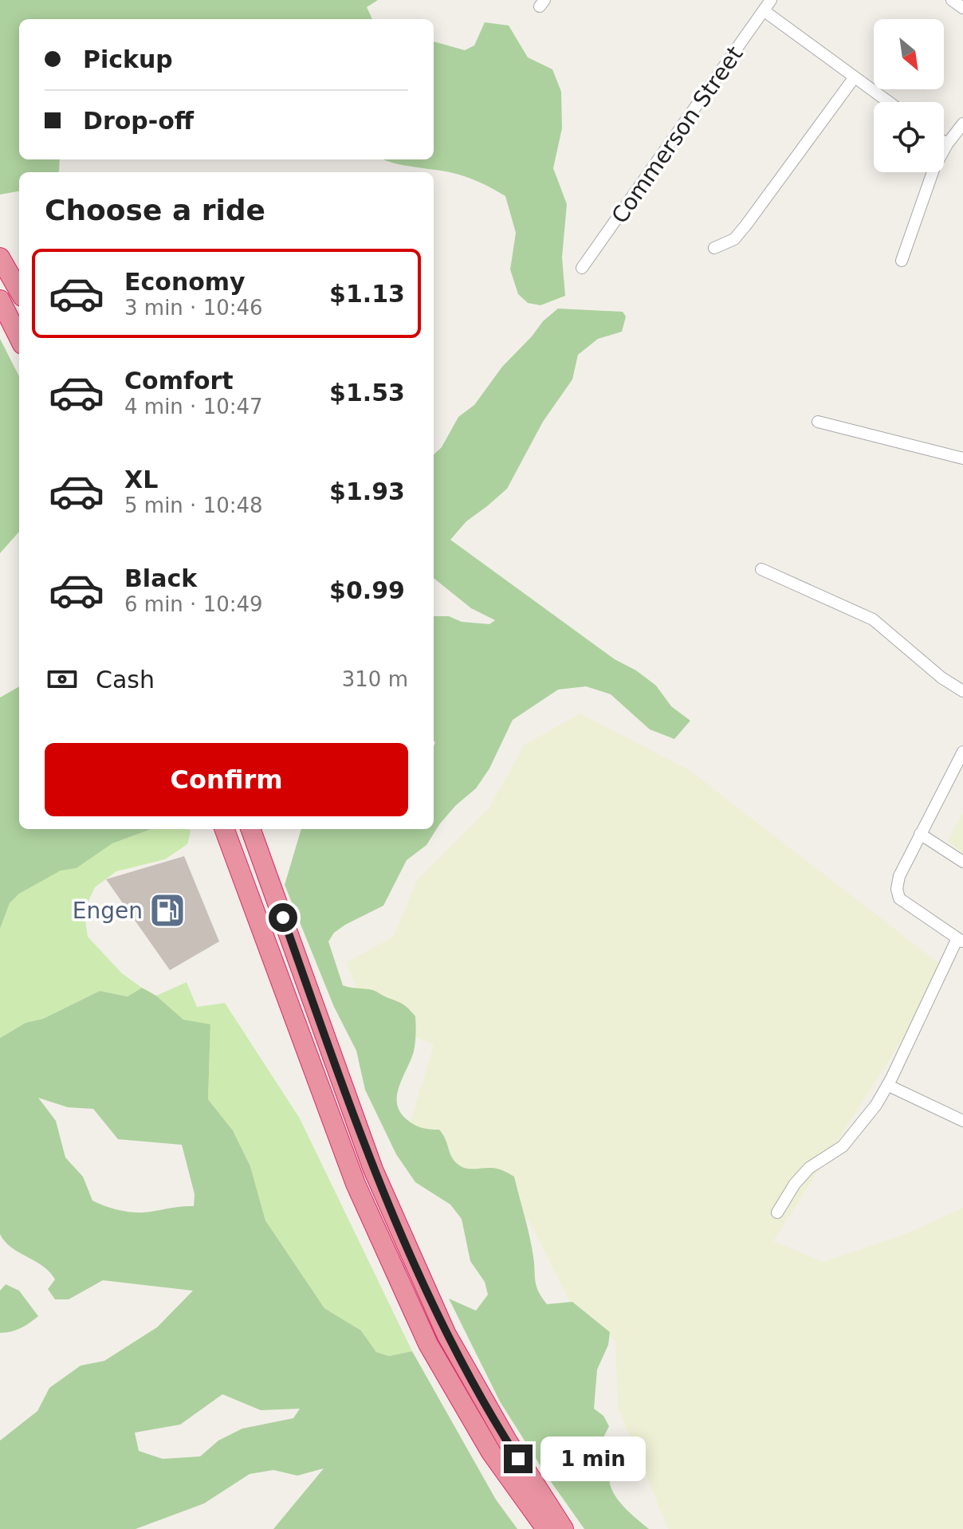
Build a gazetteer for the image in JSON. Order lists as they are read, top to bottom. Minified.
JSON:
{"streets":{"street":["Commerson Street"]},"places":{"fuel station":["Engen"]},"north":"bottom right","page":{"banner":["Pickup","Drop-off"],"heading":"Choose a ride","list":[{"name":"Economy","note":"3 min · 10:46","value":"$1.13"},{"name":"Comfort","note":"4 min · 10:47","value":"$1.53"},{"name":"XL","note":"5 min · 10:48","value":"$1.93"},{"name":"Black","note":"6 min · 10:49","value":"$0.99"}],"pay":["Cash","310 m"],"buttons":"Confirm","bubble":"1 min"}}
